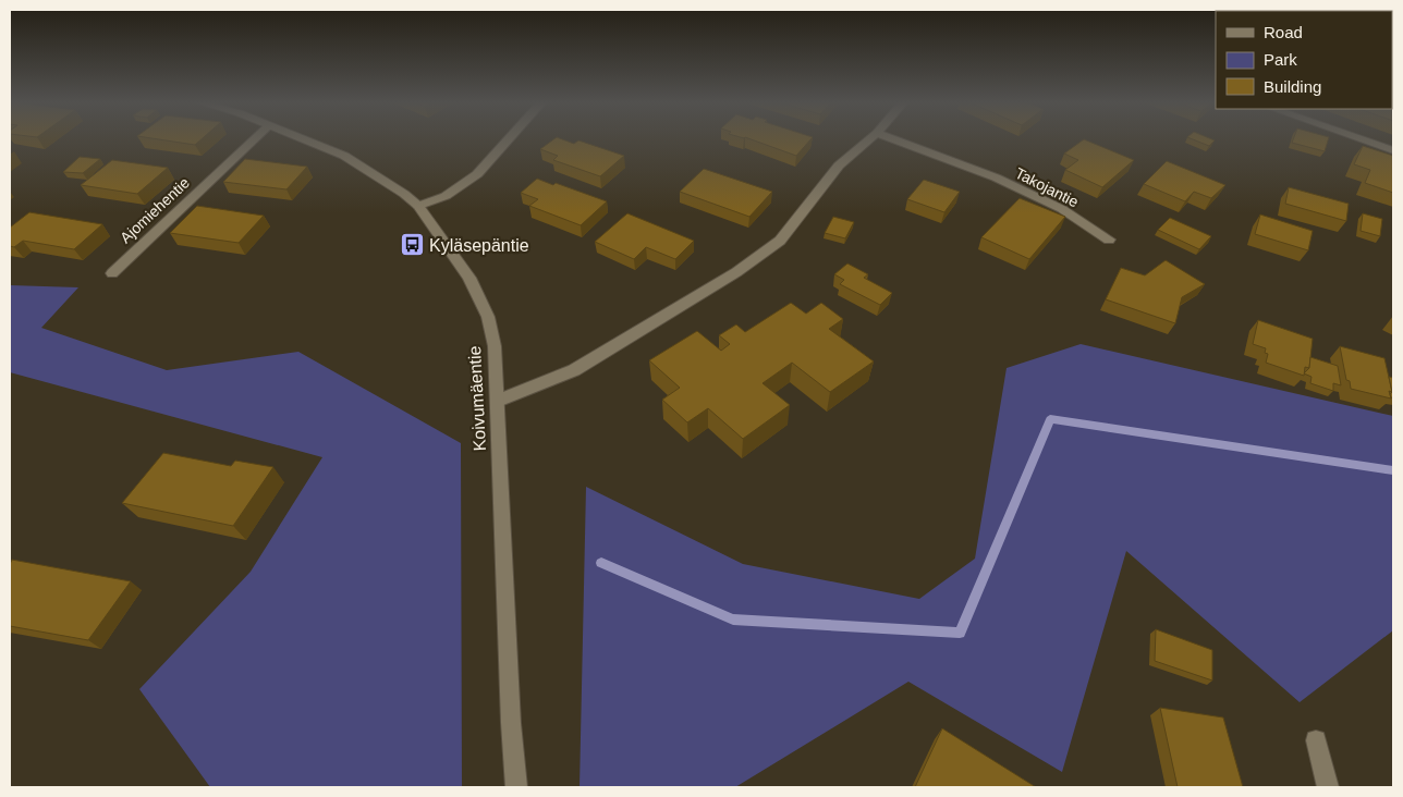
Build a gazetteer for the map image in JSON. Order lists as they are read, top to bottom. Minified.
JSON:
{"streets":{"street":["Takojantie","Ajomiehentie","Koivumäentie"]},"places":{"bus stop":["Kyläsepäntie"]},"legend":["Road","Park","Building"]}
